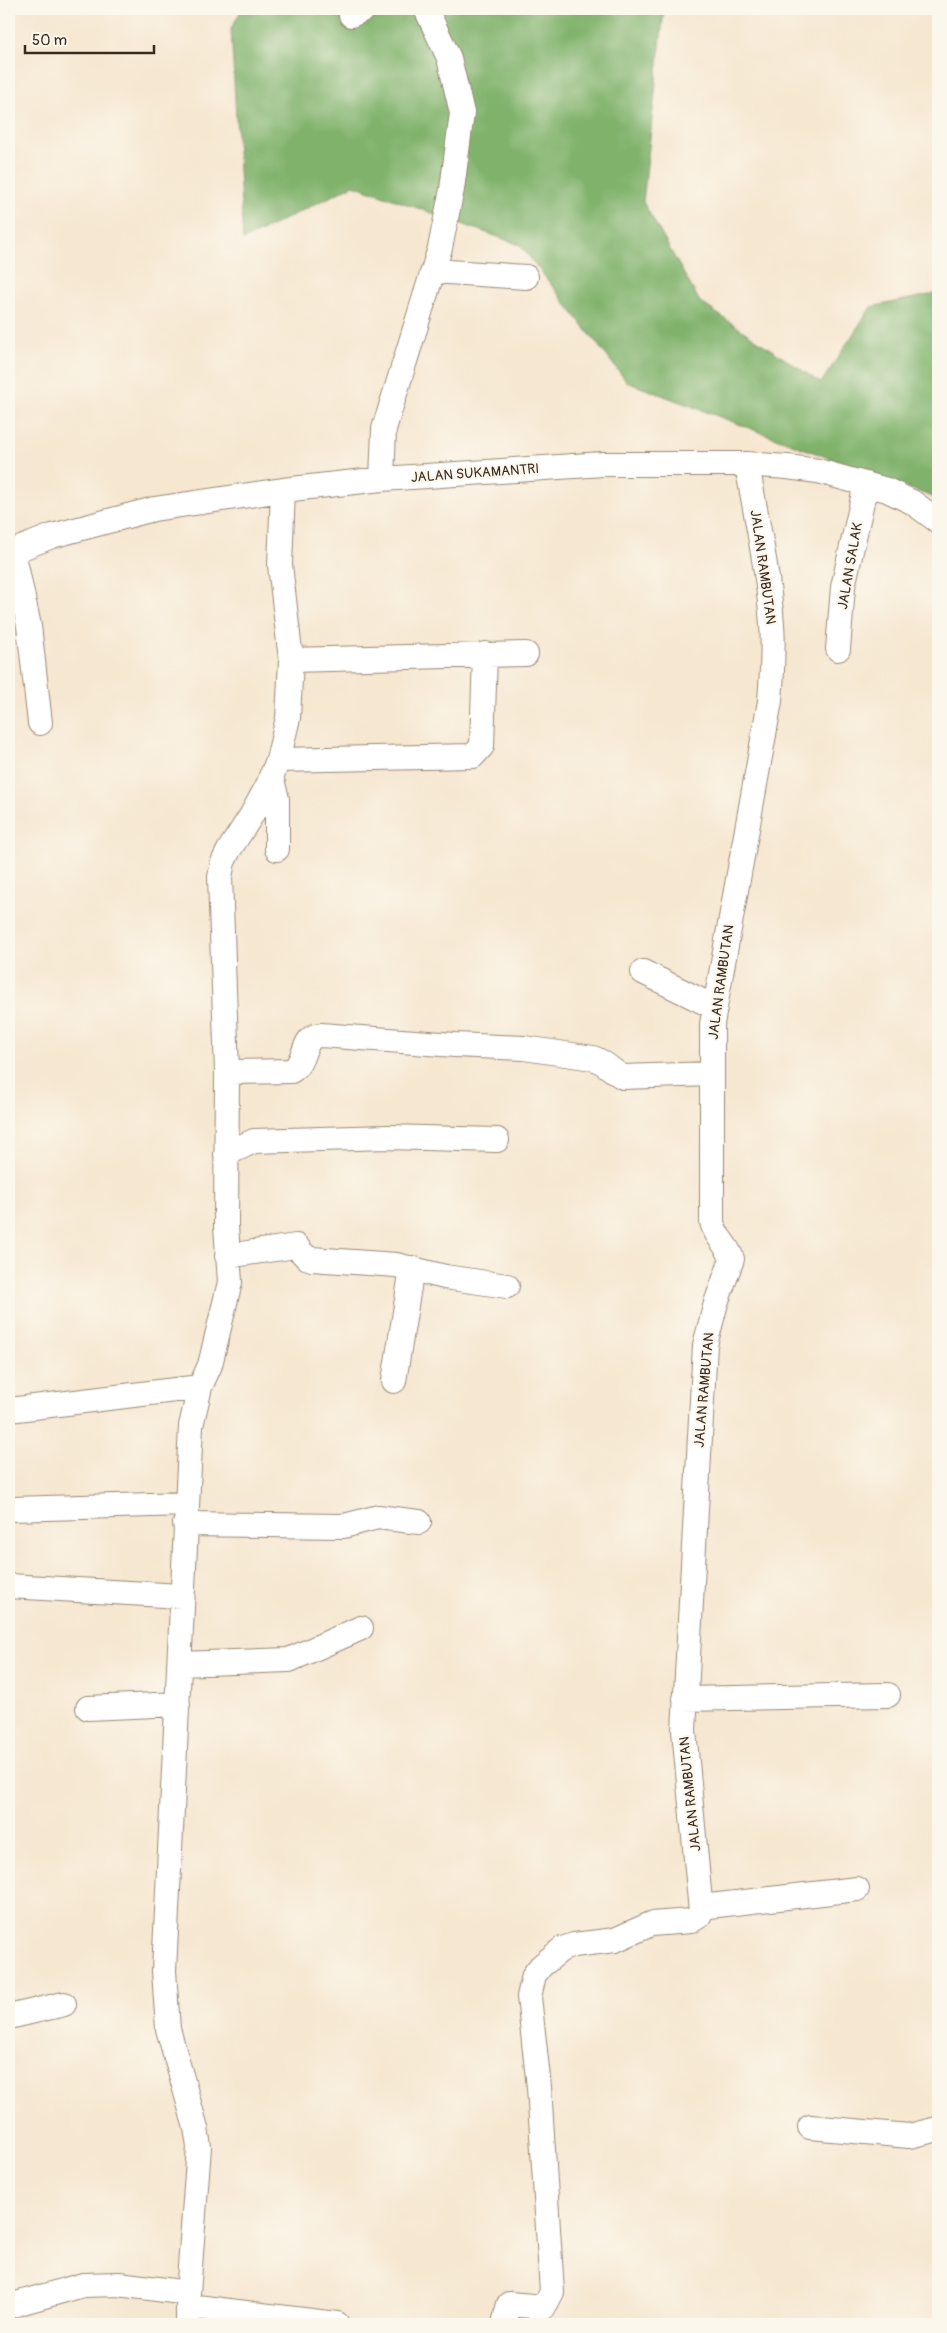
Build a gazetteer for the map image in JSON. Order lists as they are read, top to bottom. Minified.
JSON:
{"streets":{"street":["JALAN SUKAMANTRI","JALAN SALAK","JALAN RAMBUTAN"]},"crossings":[["JALAN SUKAMANTRI","JALAN SALAK"],["JALAN SUKAMANTRI","JALAN RAMBUTAN"]],"scale_bar":"50 m"}
